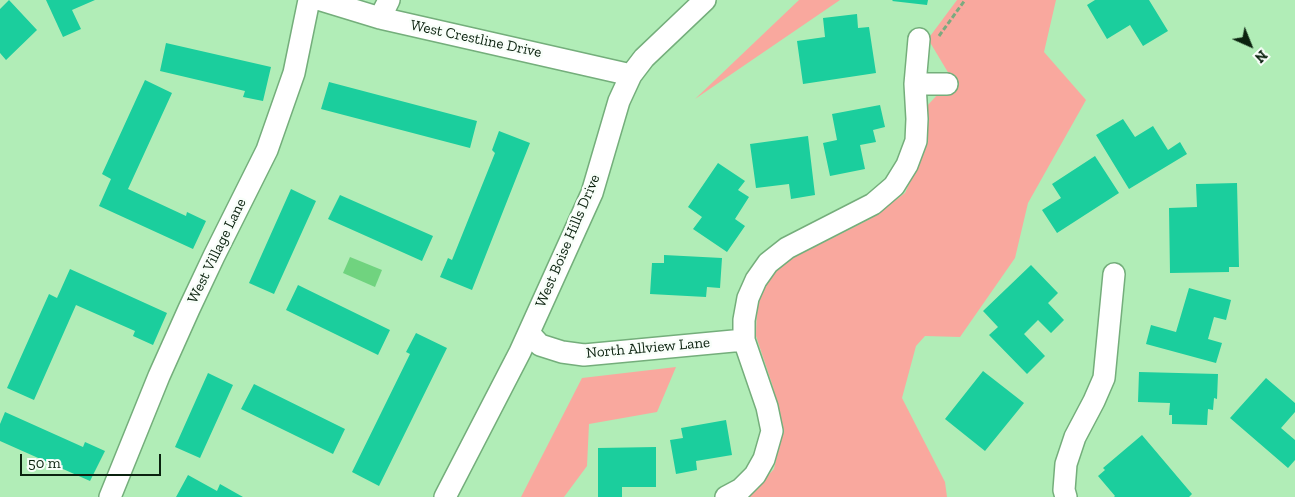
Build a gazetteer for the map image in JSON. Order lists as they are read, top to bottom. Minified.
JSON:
{"streets":{"street":["West Crestline Drive","West Boise Hills Drive","West Village Lane","North Allview Lane"]},"crossings":[["West Crestline Drive","West Boise Hills Drive"],["West Boise Hills Drive","North Allview Lane"]],"scale_bar":"50 m","north":"bottom right"}
